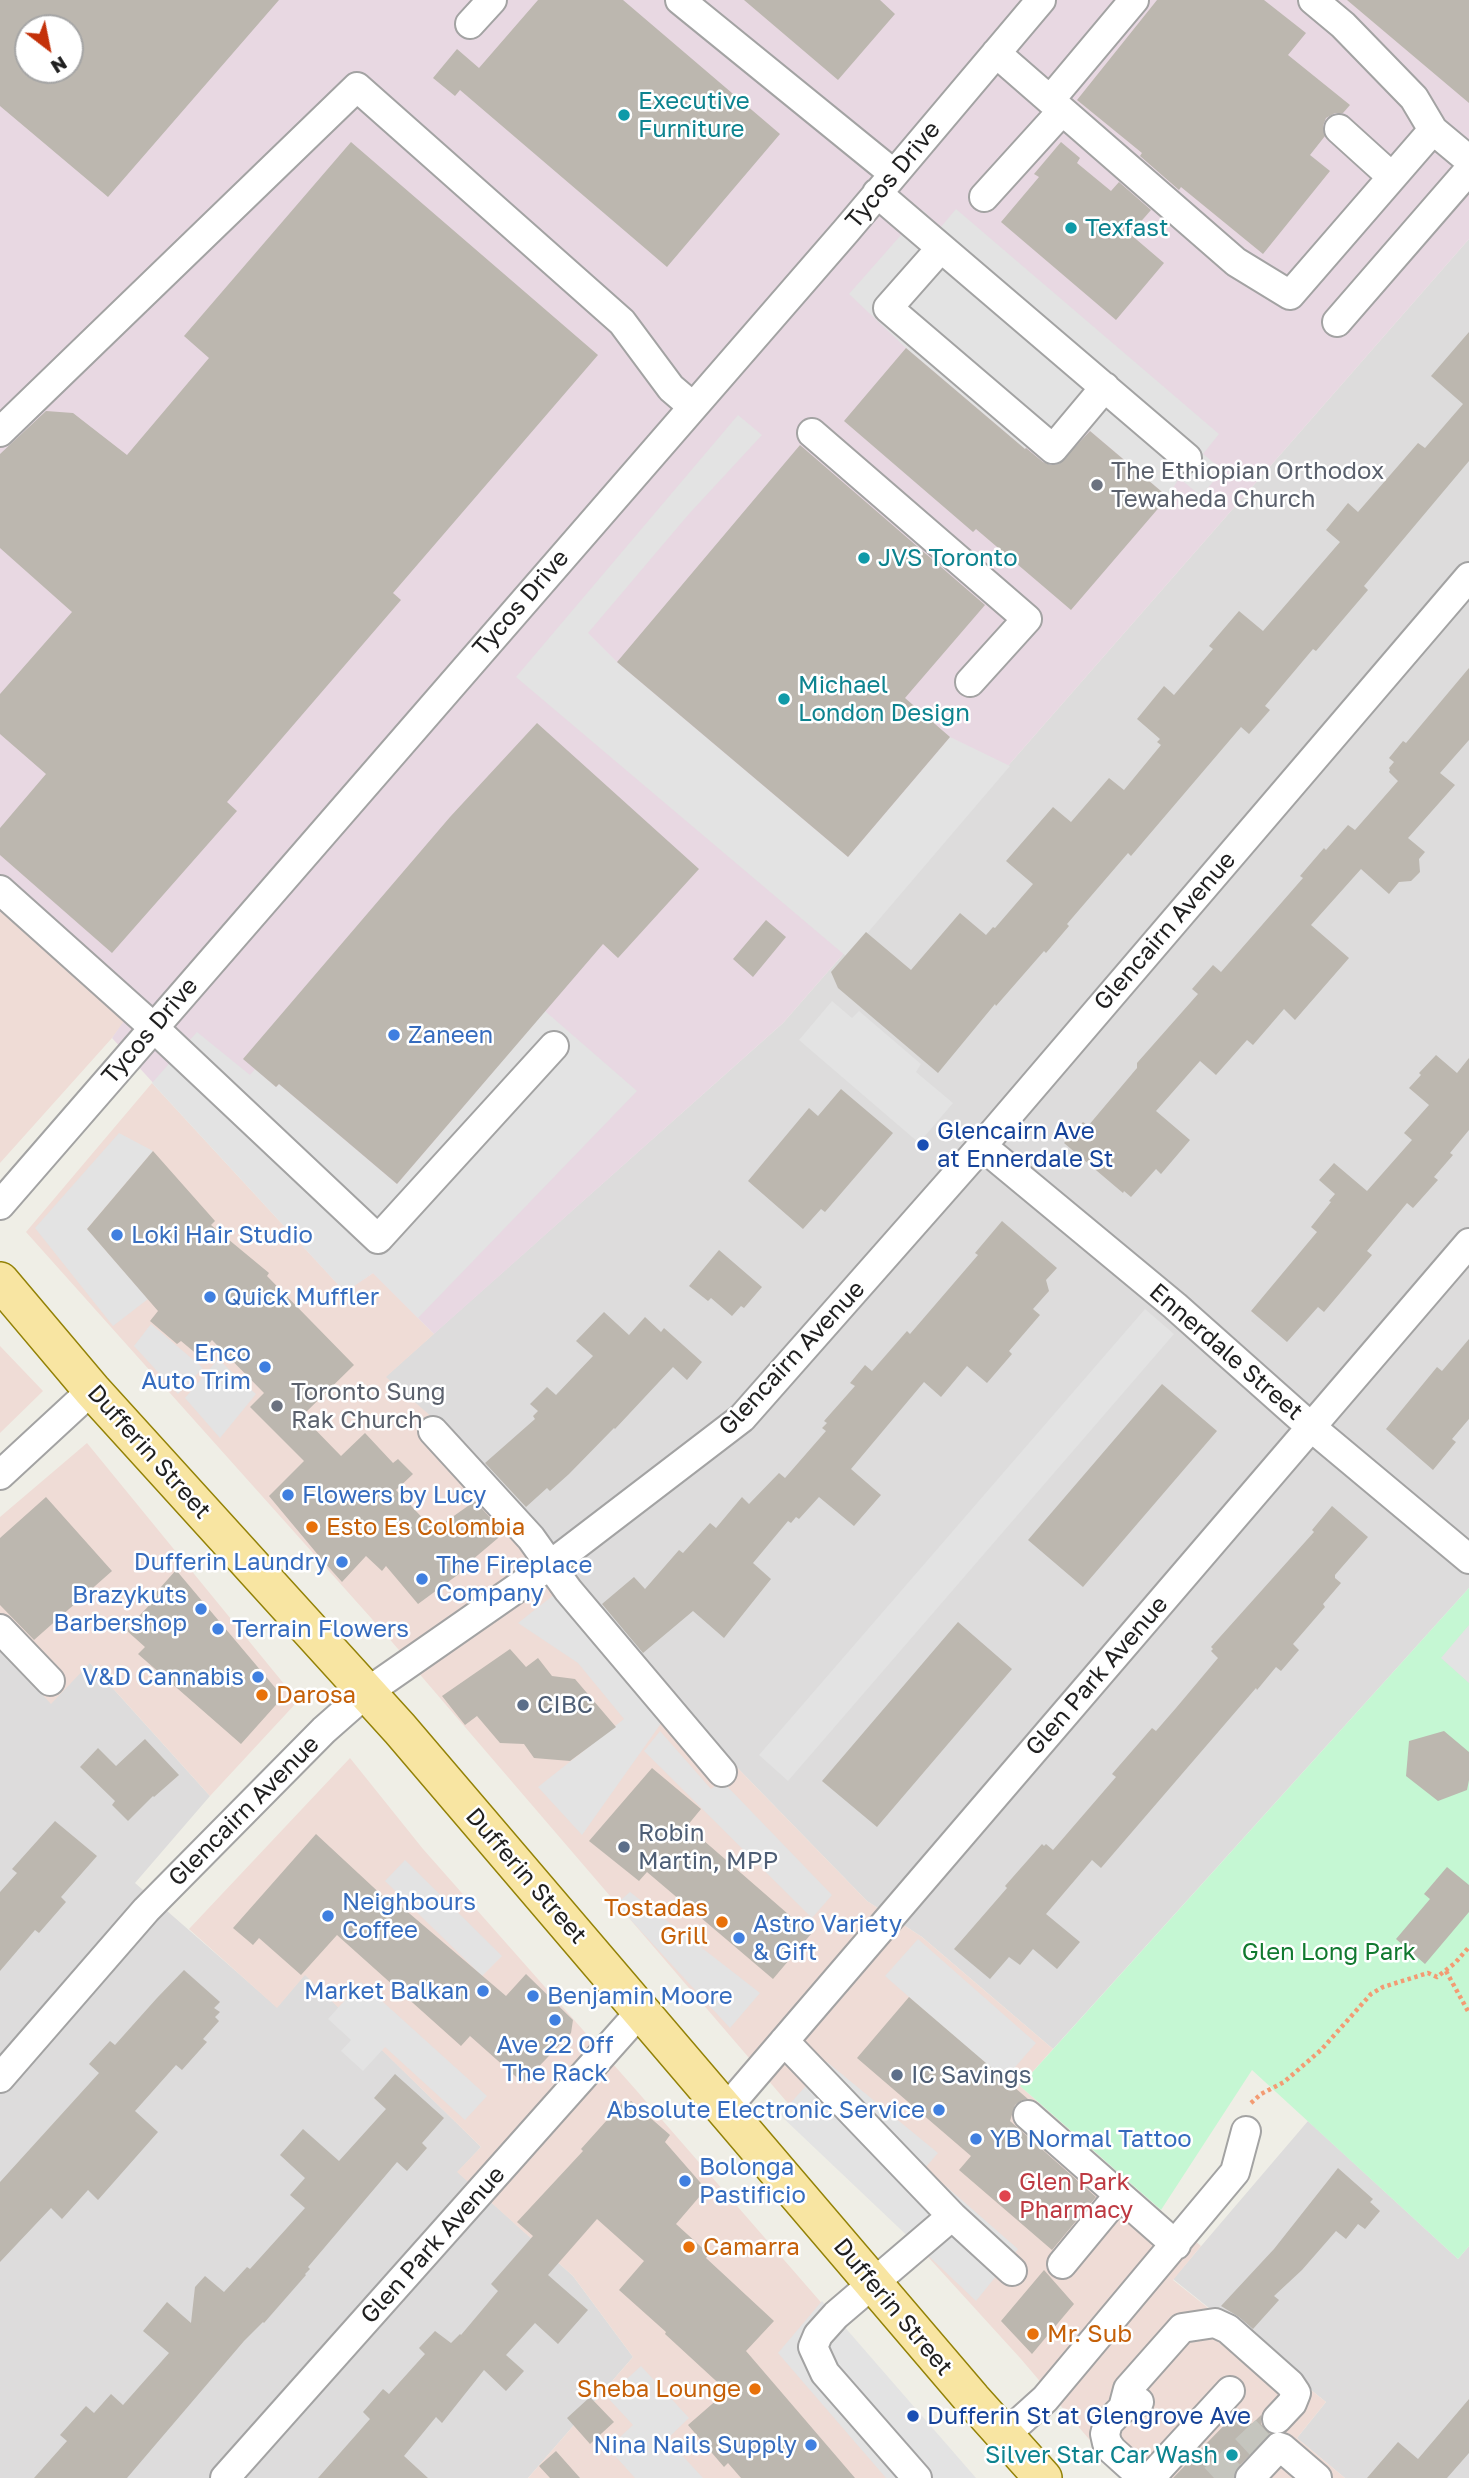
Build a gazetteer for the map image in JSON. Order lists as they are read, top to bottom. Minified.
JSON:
{"streets":{"main road":["Dufferin Street"],"street":["Tycos Drive","Glencairn Avenue","Ennerdale Street","Glen Park Avenue"]},"crossings":[["Glencairn Avenue","Ennerdale Street"],["Glencairn Avenue","Dufferin Street"],["Ennerdale Street","Glen Park Avenue"],["Dufferin Street","Glen Park Avenue"]],"parks":["Glen Long Park"],"places":["Executive Furniture","Texfast","The Ethiopian Orthodox Tewaheda Church","JVS Toronto","Michael London Design","Zaneen","Glencairn Ave at Ennerdale St","Loki Hair Studio","Quick Muffler","Enco Auto Trim","Toronto Sung Rak Church","Flowers by Lucy","Esto Es Colombia","Dufferin Laundry","The Fireplace Company","Brazykuts Barbershop","Terrain Flowers","V&D Cannabis","Darosa","CIBC","Robin Martin, MPP","Neighbours Coffee","Tostadas Grill","Astro Variety & Gift","Market Balkan","Benjamin Moore","Ave 22 Off The Rack","IC Savings","Absolute Electronic Service","YB Normal Tattoo","Bolonga Pastificio","Glen Park Pharmacy","Camarra","Mr. Sub","Sheba Lounge","Dufferin St at Glengrove Ave","Nina Nails Supply","Silver Star Car Wash"],"north":"bottom right"}
